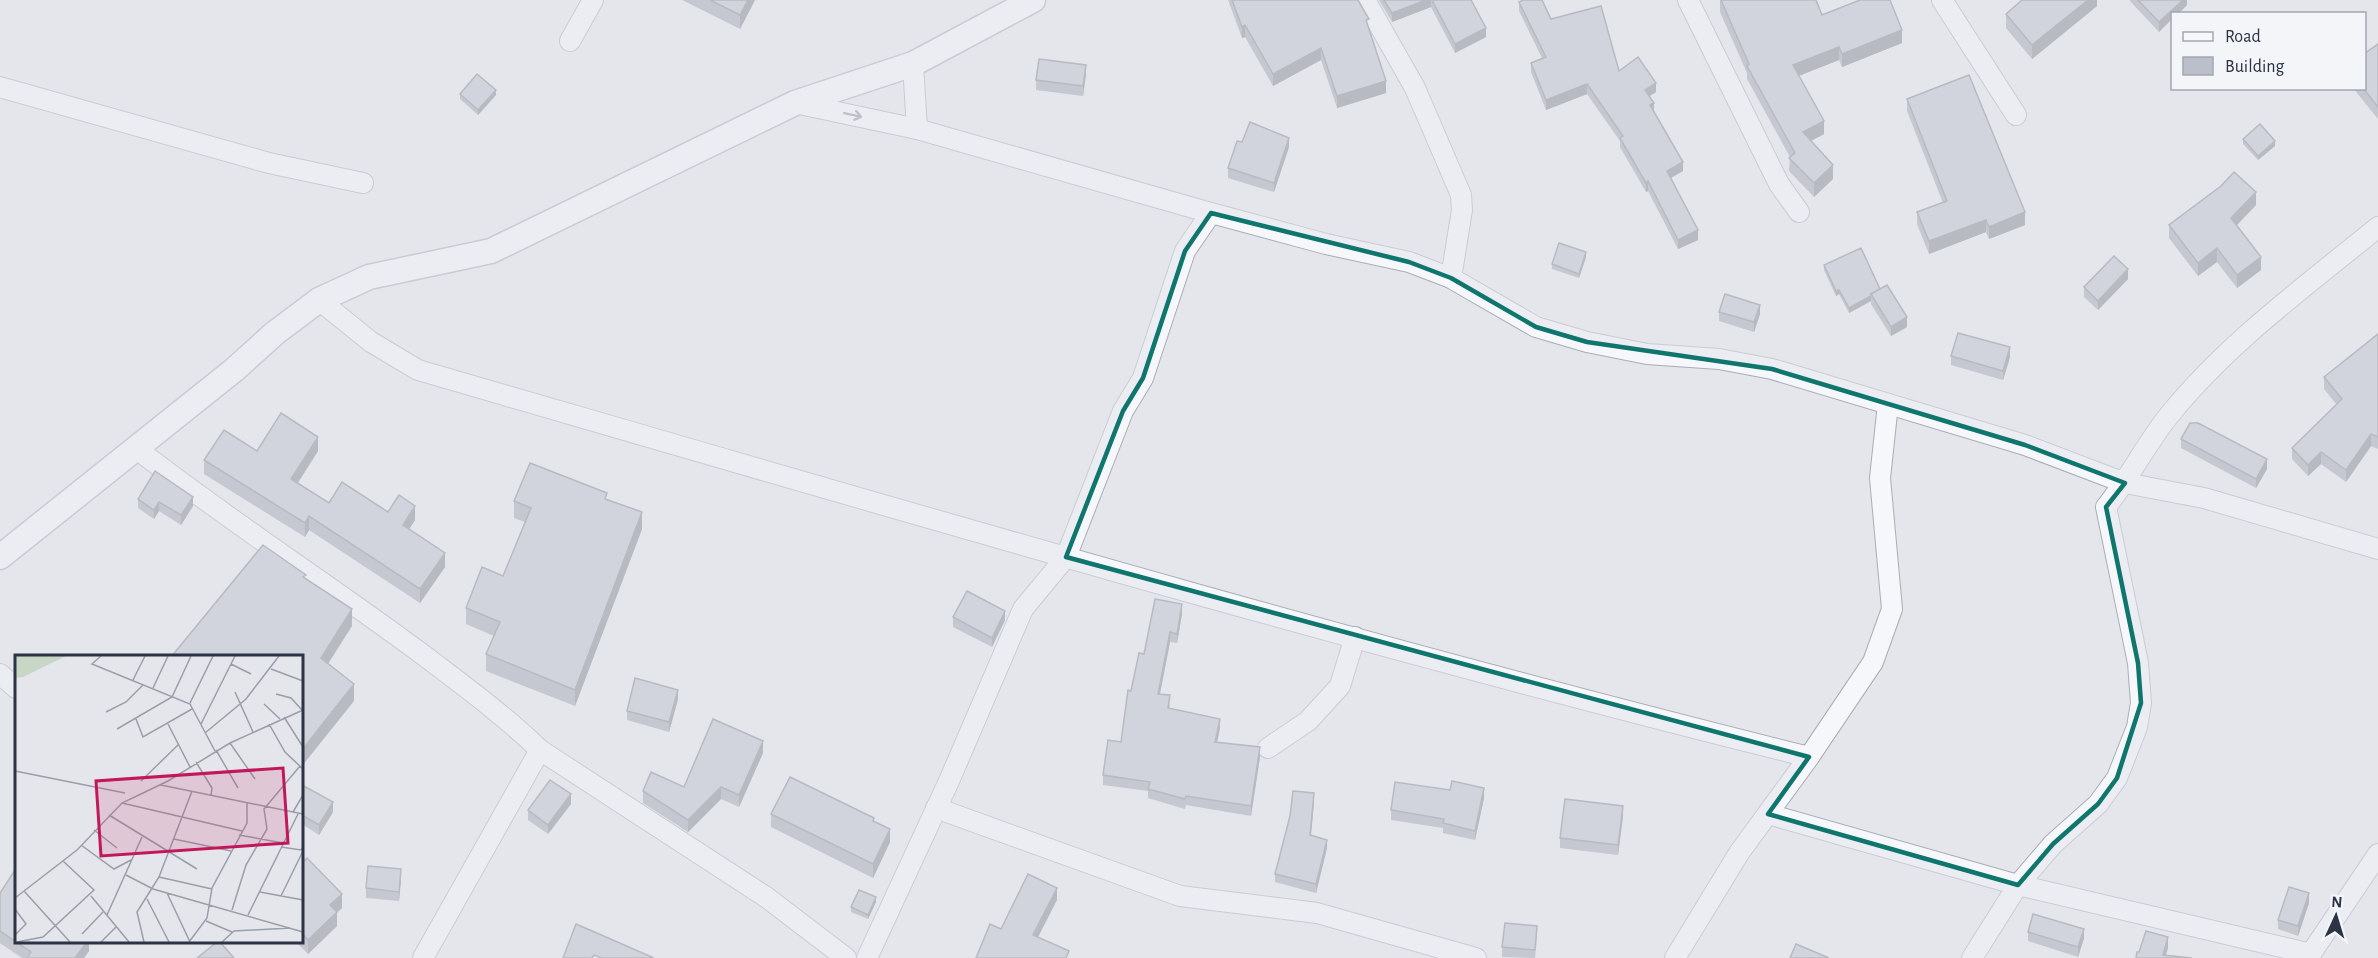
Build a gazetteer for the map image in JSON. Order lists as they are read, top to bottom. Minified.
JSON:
{"legend":["Road","Building"],"north":"top"}
